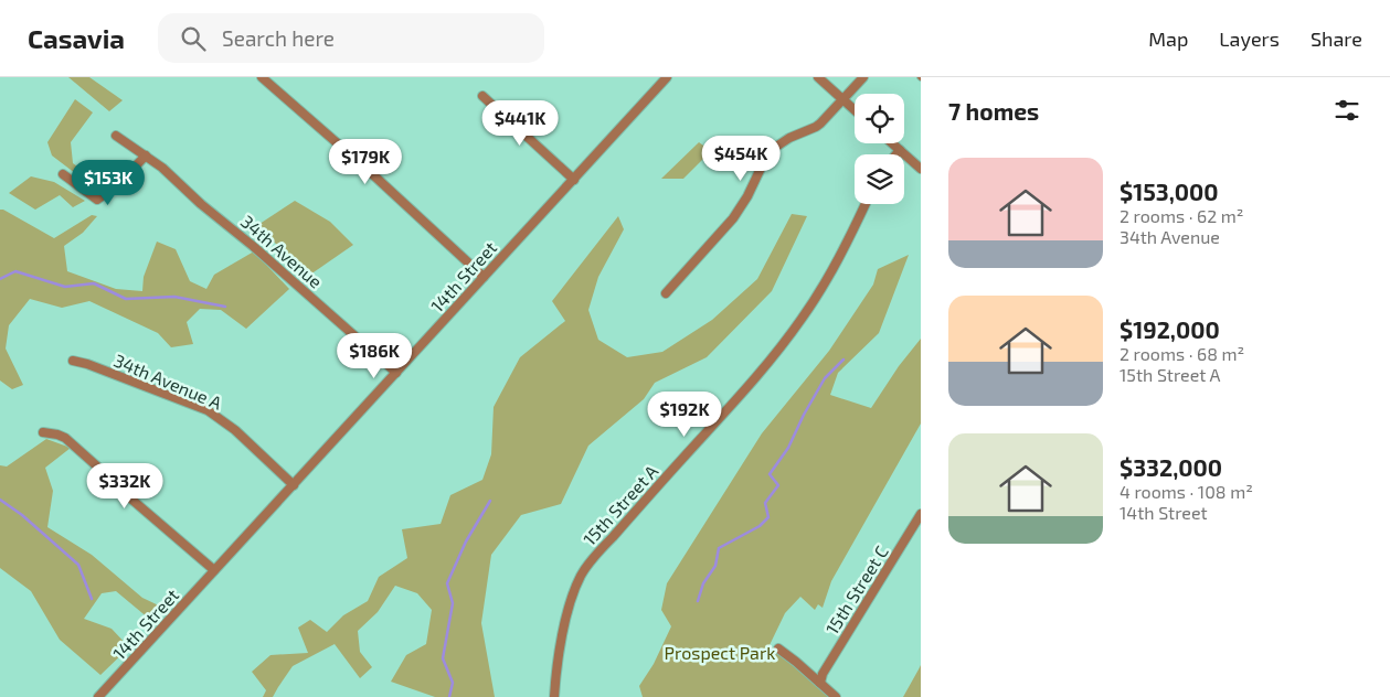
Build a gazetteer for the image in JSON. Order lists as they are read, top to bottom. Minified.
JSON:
{"streets":{"street":["34th Avenue","14th Street","34th Avenue A","15th Street A","15th Street C"]},"crossings":[["34th Avenue","14th Street"],["14th Street","34th Avenue A"]],"parks":["Prospect Park"],"page":{"header":"Casavia","search":"Search here","nav":["Map","Layers","Share"],"heading":"7 homes","price":["$441K","$454K","$179K","$153K","$186K","$192K","$332K"],"list":[{"name":"$153,000","note":"2 rooms · 62 m² · 34th Avenue"},{"name":"$192,000","note":"2 rooms · 68 m² · 15th Street A"},{"name":"$332,000","note":"4 rooms · 108 m² · 14th Street"}]}}
